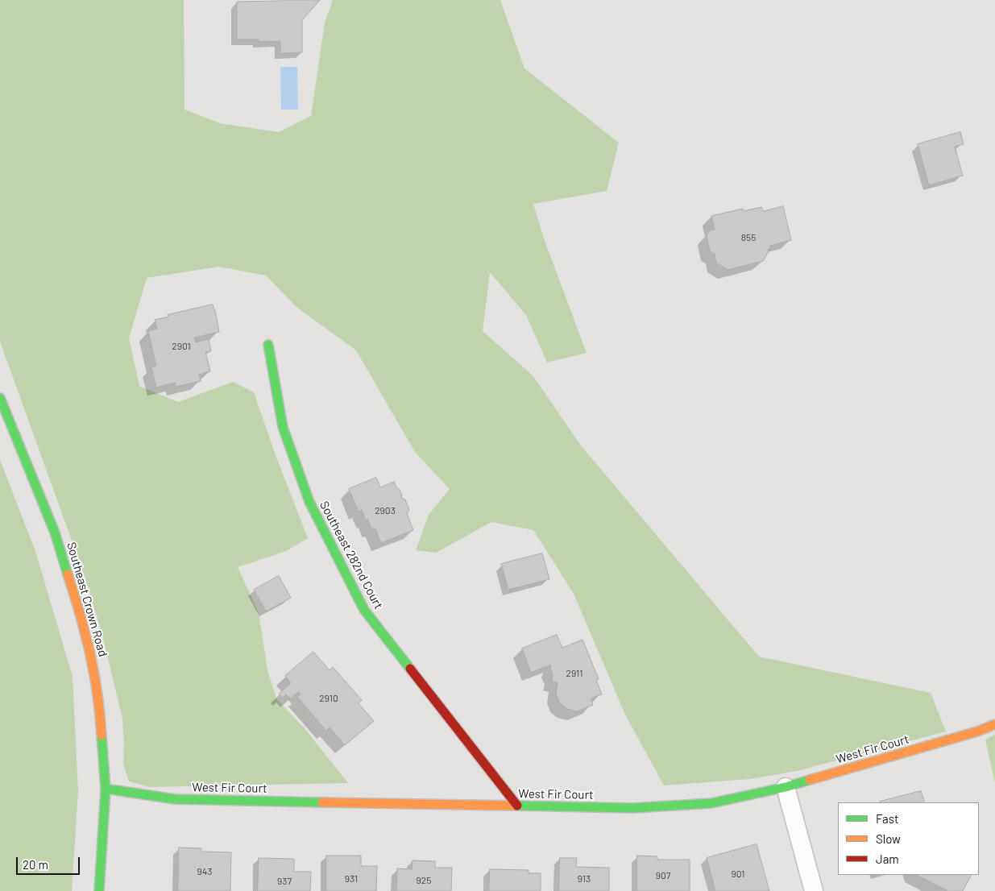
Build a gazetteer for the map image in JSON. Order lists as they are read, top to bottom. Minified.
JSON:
{"streets":{"street":["Southeast 282nd Court","Southeast Crown Road","West Fir Court"]},"crossings":[["Southeast 282nd Court","West Fir Court"],["Southeast Crown Road","West Fir Court"]],"house_numbers":["855","2901","2903","2911","2910","943","901","907","931","913","925","937"],"legend":["Fast","Slow","Jam"],"scale_bar":"20 m"}
